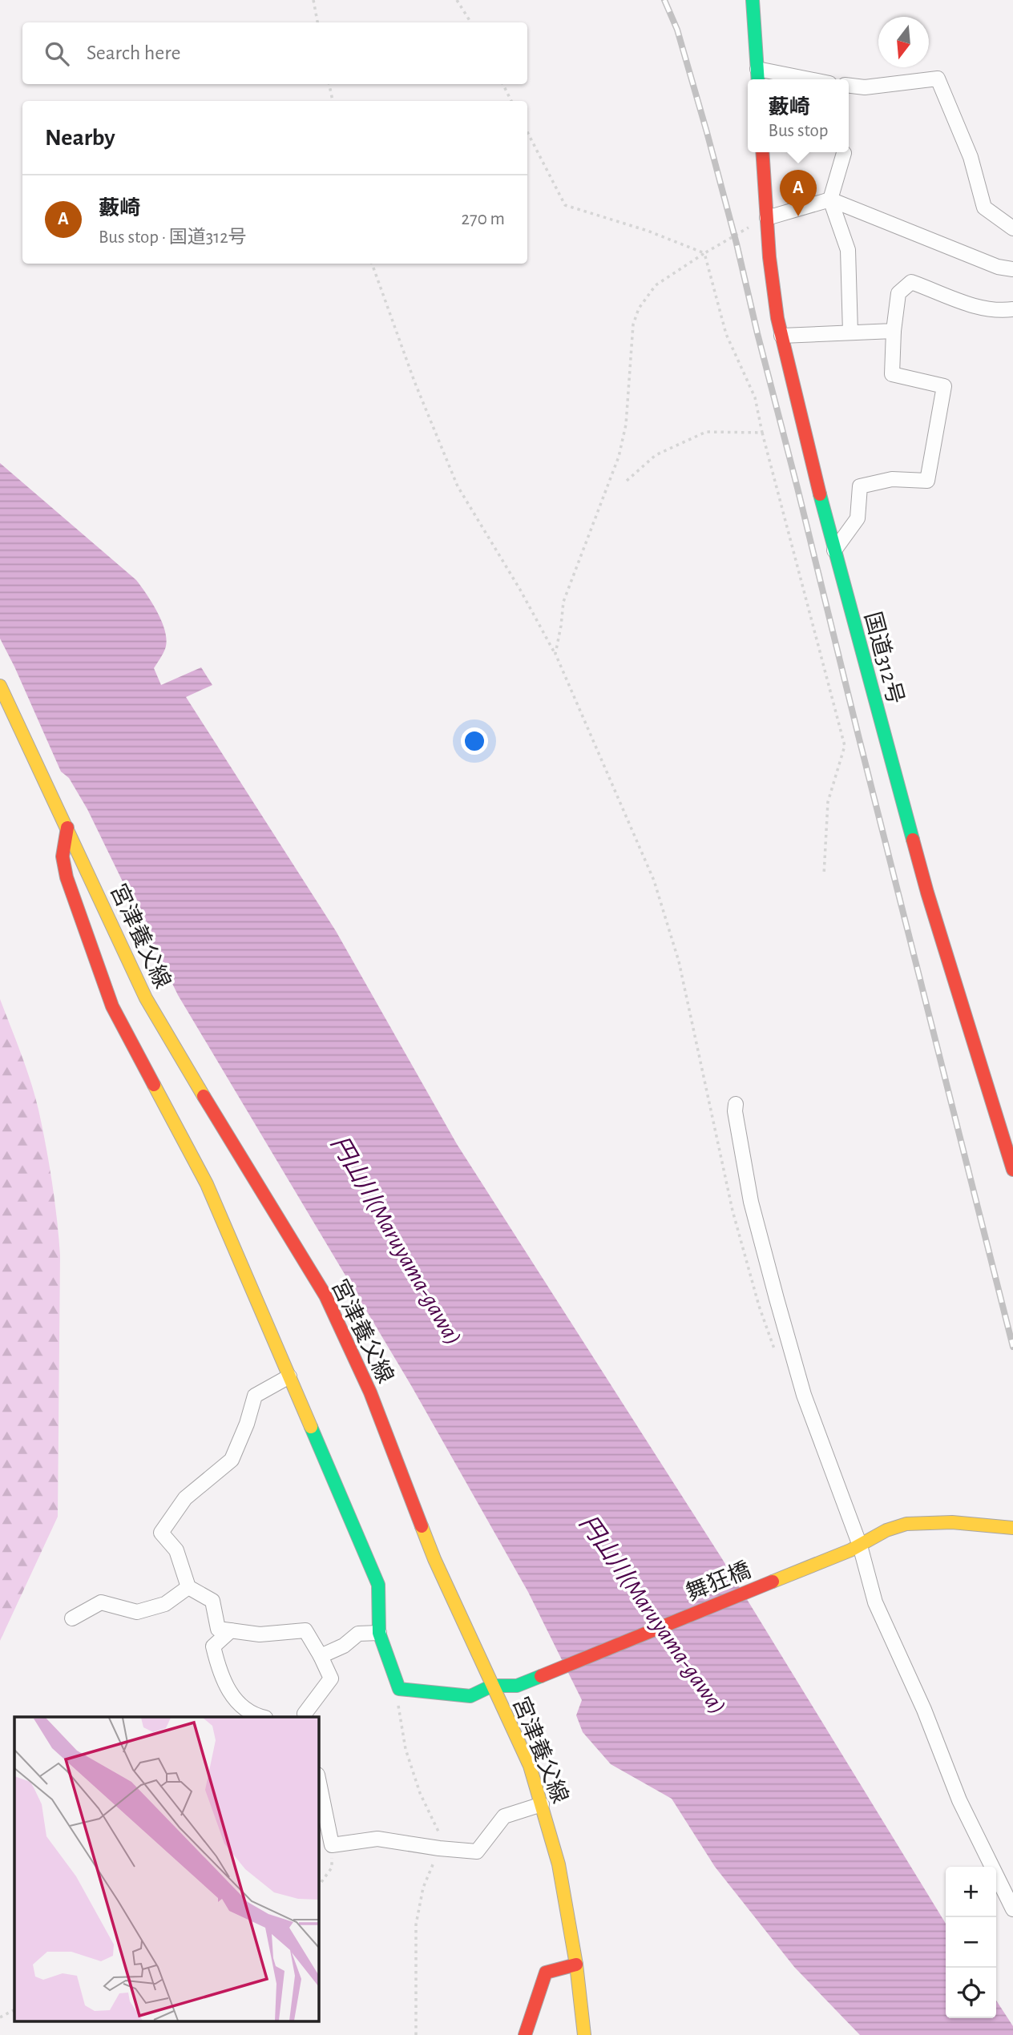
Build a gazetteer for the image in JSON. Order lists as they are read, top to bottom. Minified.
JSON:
{"streets":{"main road":["国道312号","宮津養父線","舞狂橋"]},"crossings":[["宮津養父線","舞狂橋"]],"water":["円山川(Maruyama-gawa)"],"north":"bottom","page":{"search":"Search here","popup":["藪崎","Bus stop"],"heading":"Nearby","pins":"A","list":[{"mark":"A","name":"藪崎","note":"Bus stop · 国道312号","value":"270 m"}],"map_buttons":["+","−"]}}
